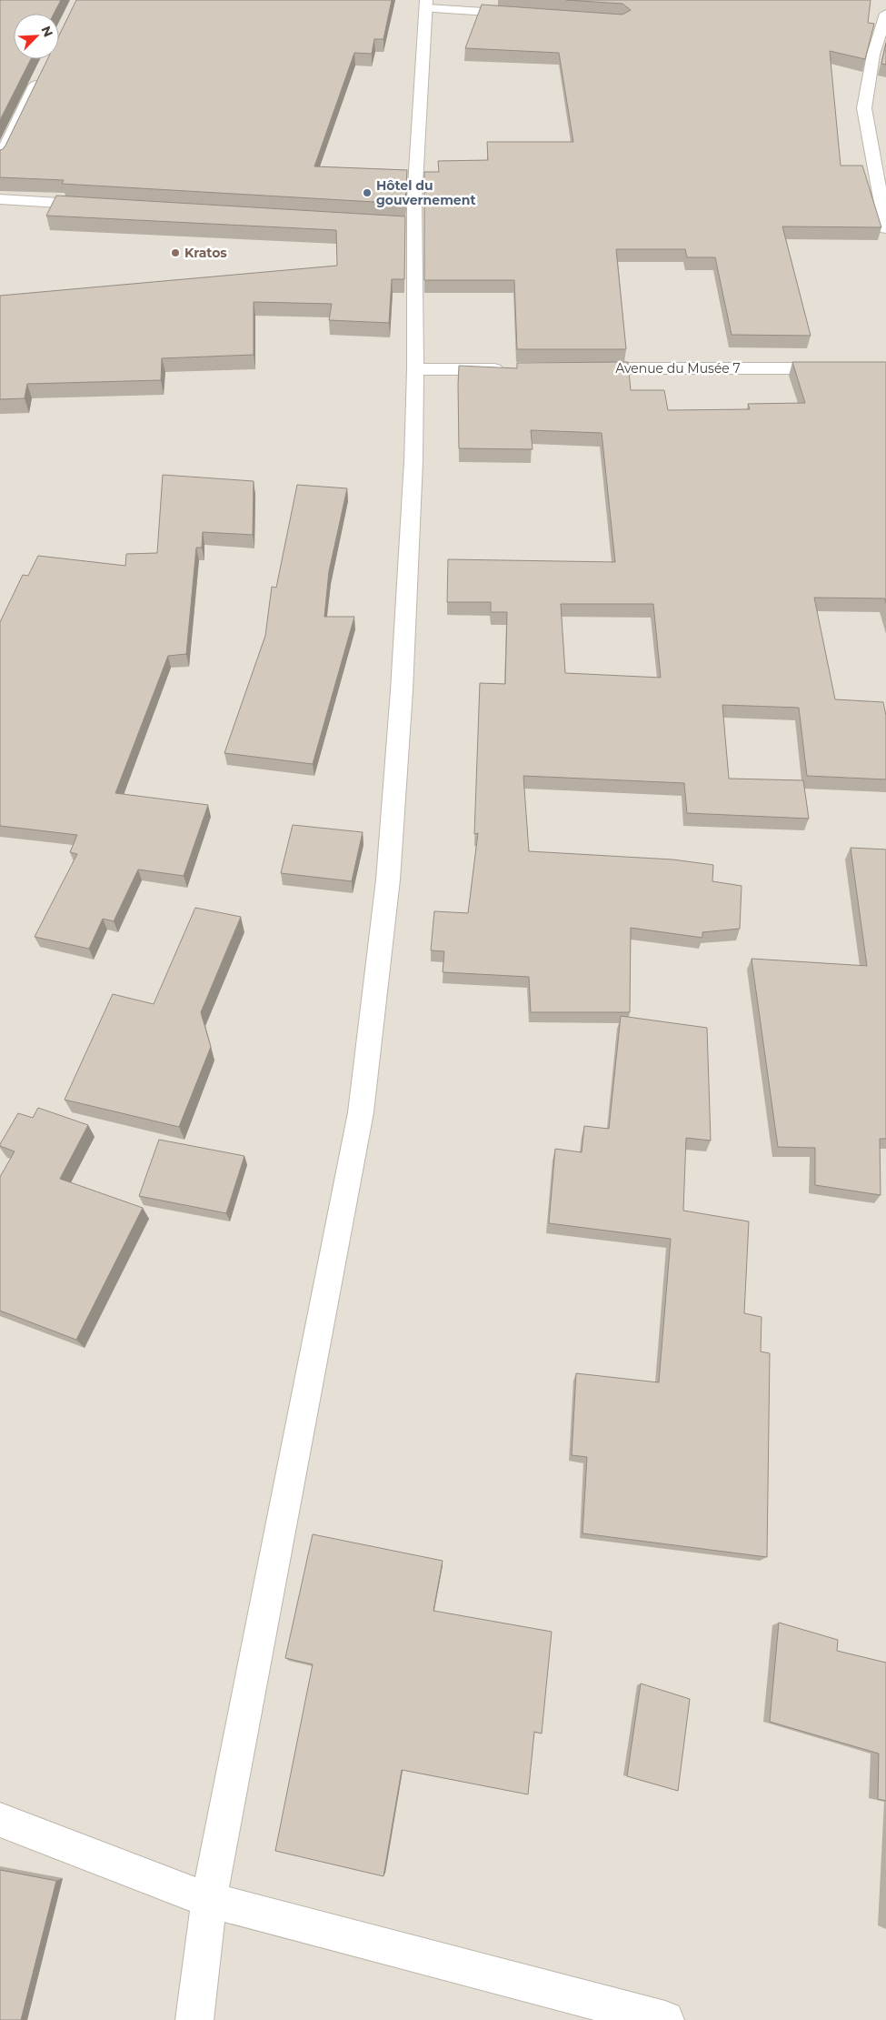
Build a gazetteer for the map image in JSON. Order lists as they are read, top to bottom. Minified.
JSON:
{"streets":{"street":["Avenue du Musée 7"]},"places":["Hôtel du gouvernement","Kratos"],"north":"top right"}
